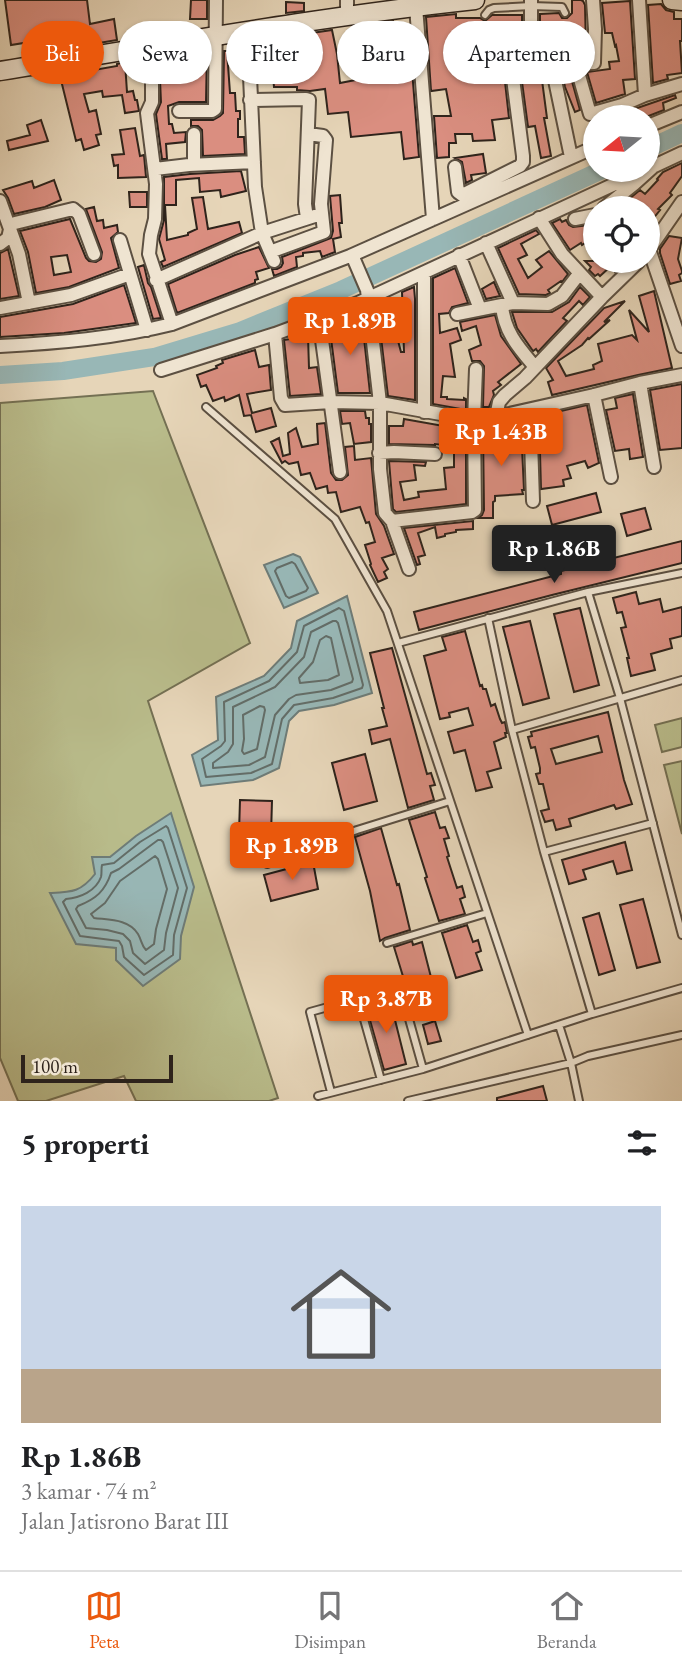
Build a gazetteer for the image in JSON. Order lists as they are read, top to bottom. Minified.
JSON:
{"scale_bar":"100 m","north":"left","page":{"chip":["Beli","Sewa","Filter","Baru","Apartemen"],"price":["Rp 1.89B","Rp 1.43B","Rp 1.86B","Rp 1.89B","Rp 3.87B"],"scale":"100 m","heading":"5 properti","list":[{"name":"Rp 1.86B","note":"3 kamar · 74 m² · Jalan Jatisrono Barat III"}],"tabs":["Peta","Disimpan","Beranda"]}}
